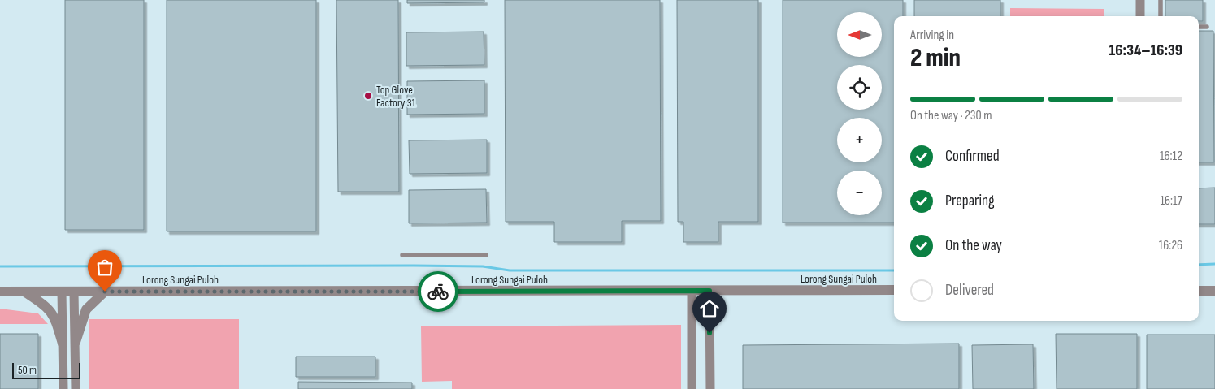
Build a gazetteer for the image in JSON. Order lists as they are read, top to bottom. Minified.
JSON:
{"streets":{"street":["Lorong Sungai Puloh"]},"places":["Top Glove Factory 31"],"scale_bar":"50 m","north":"left","page":{"map_buttons":["+","−"],"heading":["2 min","Arriving in","16:34–16:39"],"bar":"On the way · 230 m","list":[["Confirmed","16:12"],["Preparing","16:17"],["On the way","16:26"],"Delivered"],"scale":"50 m"}}
